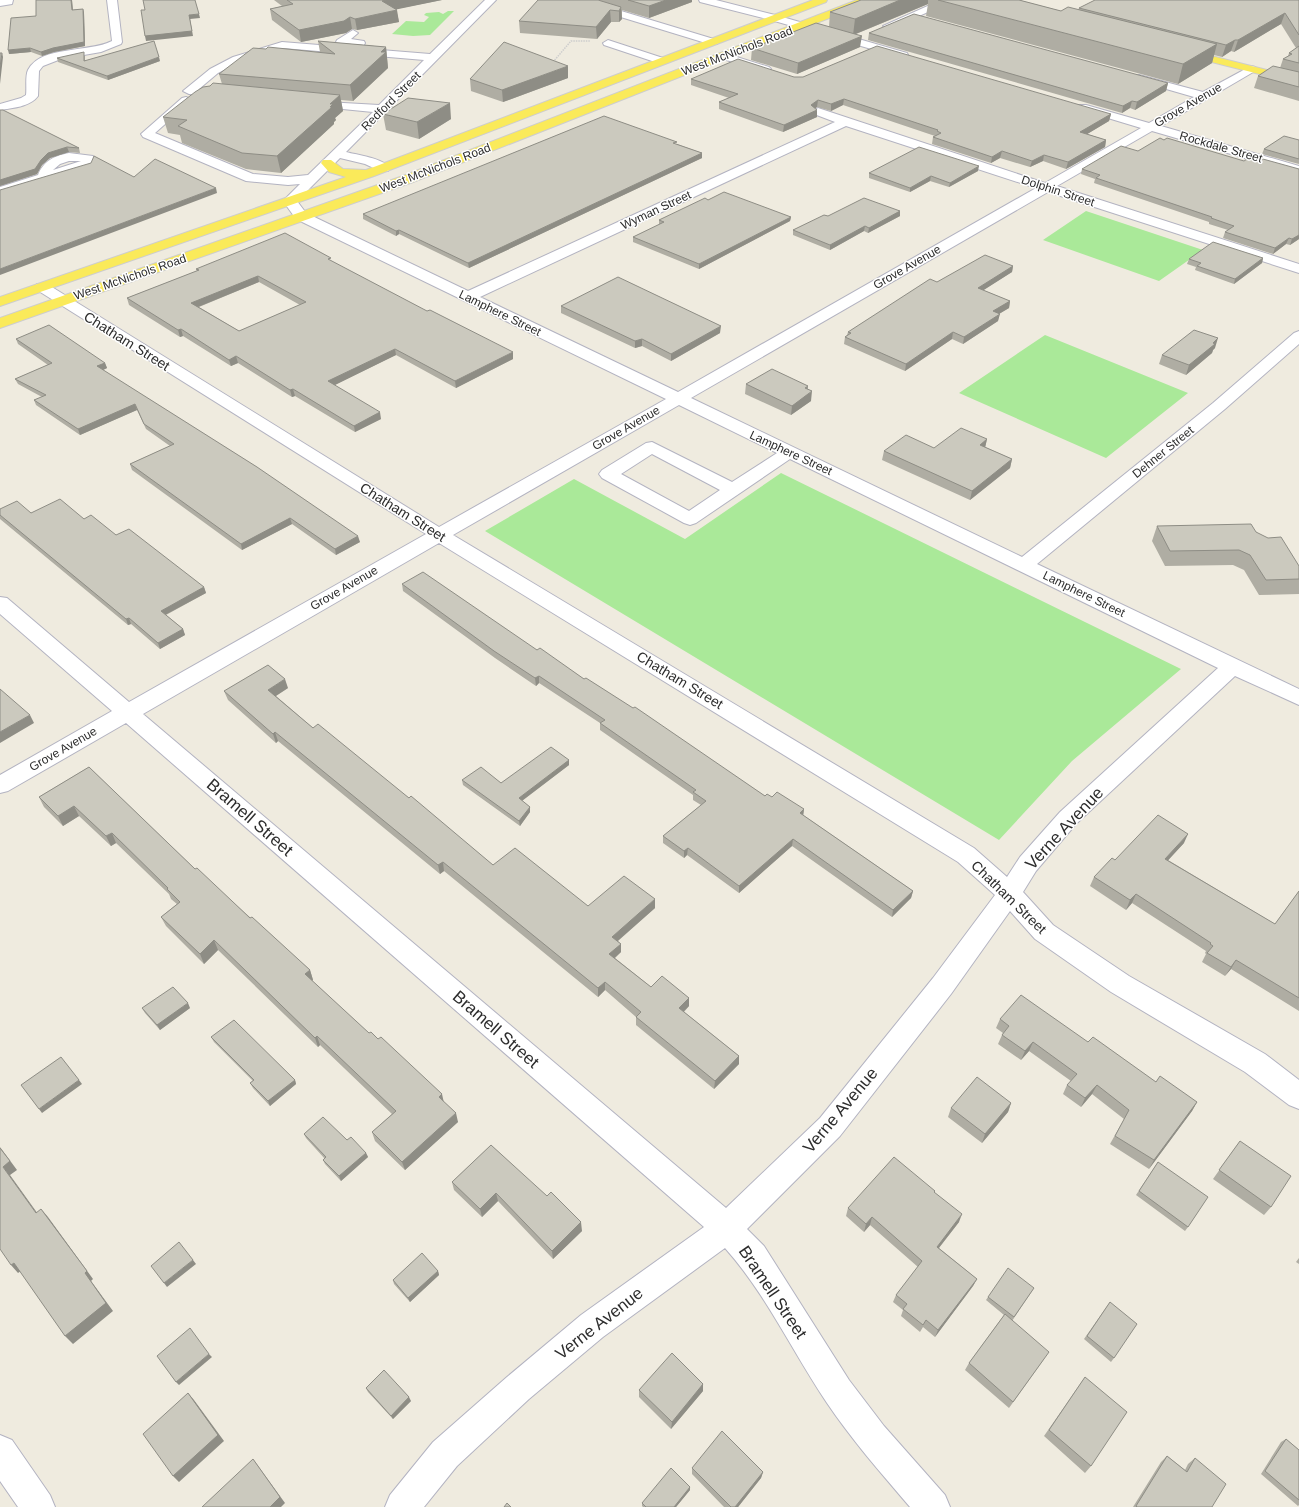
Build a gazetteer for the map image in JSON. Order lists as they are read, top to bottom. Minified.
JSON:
{"streets":{"main road":["West McNichols Road"],"street":["Redford Street","Grove Avenue","Rockdale Street","Dolphin Street","Wyman Street","Lamphere Street","Chatham Street","Dehner Street","Bramell Street","Verne Avenue"]},"crossings":[["West McNichols Road","Redford Street"],["West McNichols Road","Lamphere Street"],["West McNichols Road","Chatham Street"],["Redford Street","Lamphere Street"],["Grove Avenue","Rockdale Street"],["Grove Avenue","Dolphin Street"],["Grove Avenue","Lamphere Street"],["Grove Avenue","Chatham Street"],["Grove Avenue","Bramell Street"],["Dolphin Street","Wyman Street"],["Wyman Street","Lamphere Street"],["Lamphere Street","Dehner Street"],["Lamphere Street","Verne Avenue"],["Chatham Street","Verne Avenue"],["Bramell Street","Verne Avenue"]]}
